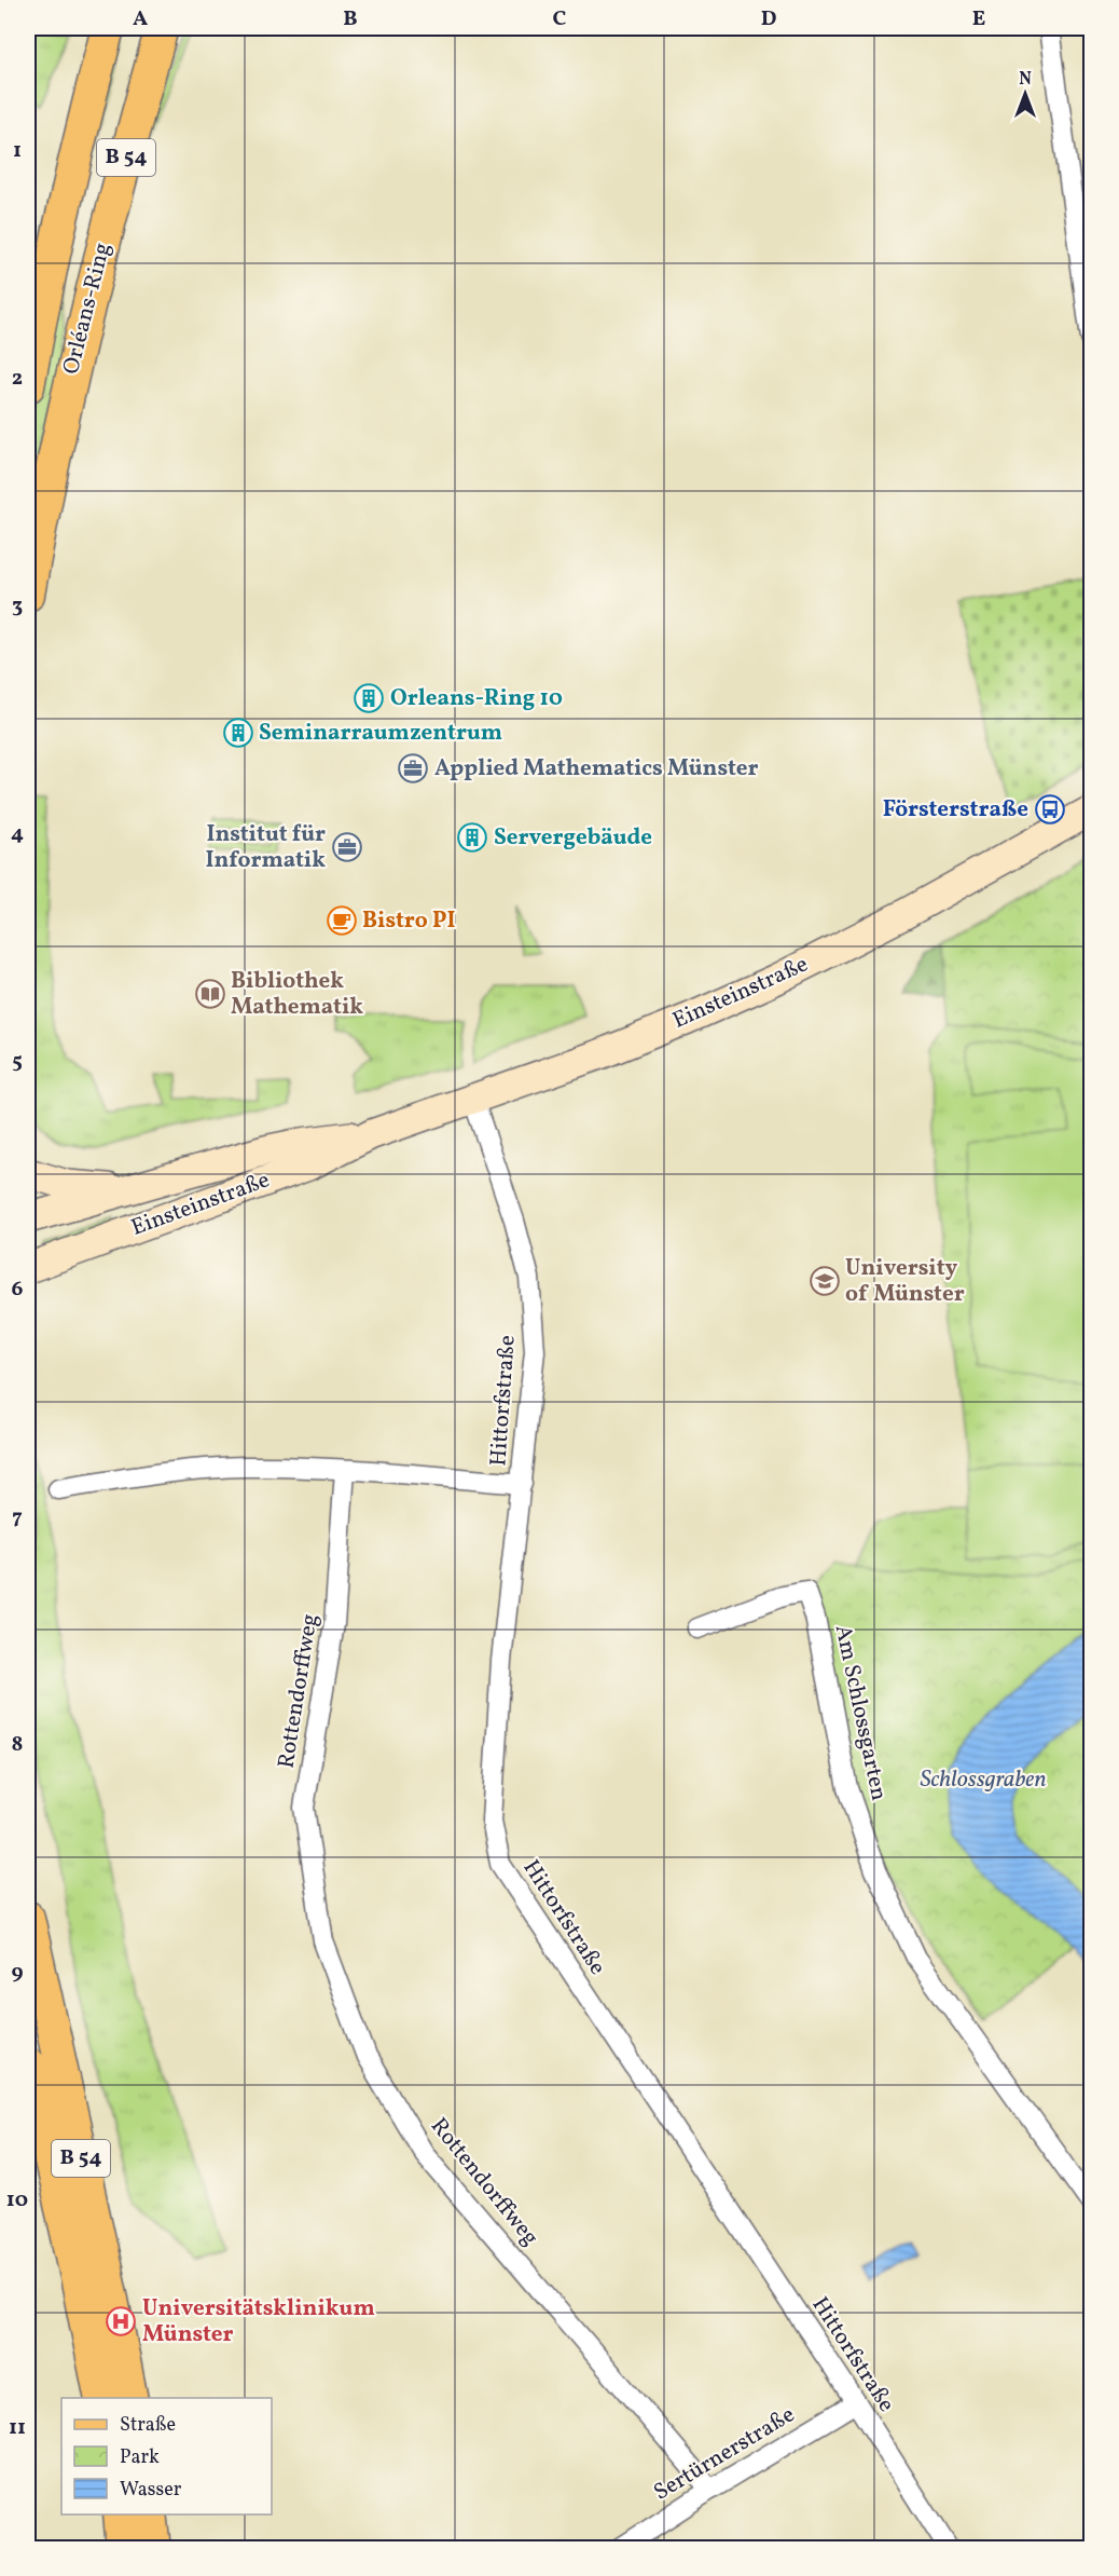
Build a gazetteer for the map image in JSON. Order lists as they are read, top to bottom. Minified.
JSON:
{"streets":{"main road":["B 54","Orléans-Ring","Einsteinstraße"],"street":["Hittorfstraße","Rottendorffweg","Am Schlossgarten","Sertürnerstraße"]},"crossings":[["Einsteinstraße","Hittorfstraße"],["Hittorfstraße","Sertürnerstraße"],["Rottendorffweg","Sertürnerstraße"]],"water":["Schlossgraben"],"places":{"building":["Orleans-Ring 10","Seminarraumzentrum","Servergebäude"],"office":["Applied Mathematics Münster","Institut für Informatik"],"bus stop":["Försterstraße"],"cafe":["Bistro PI"],"library":["Bibliothek Mathematik"],"school or university":["University of Münster"],"hospital":["Universitätsklinikum Münster"]},"legend":["Straße","Park","Wasser"],"north":"top","grid":{"columns":["A","B","C","D","E"],"rows":["1","2","3","4","5","6","7","8","9","10","11"]}}
